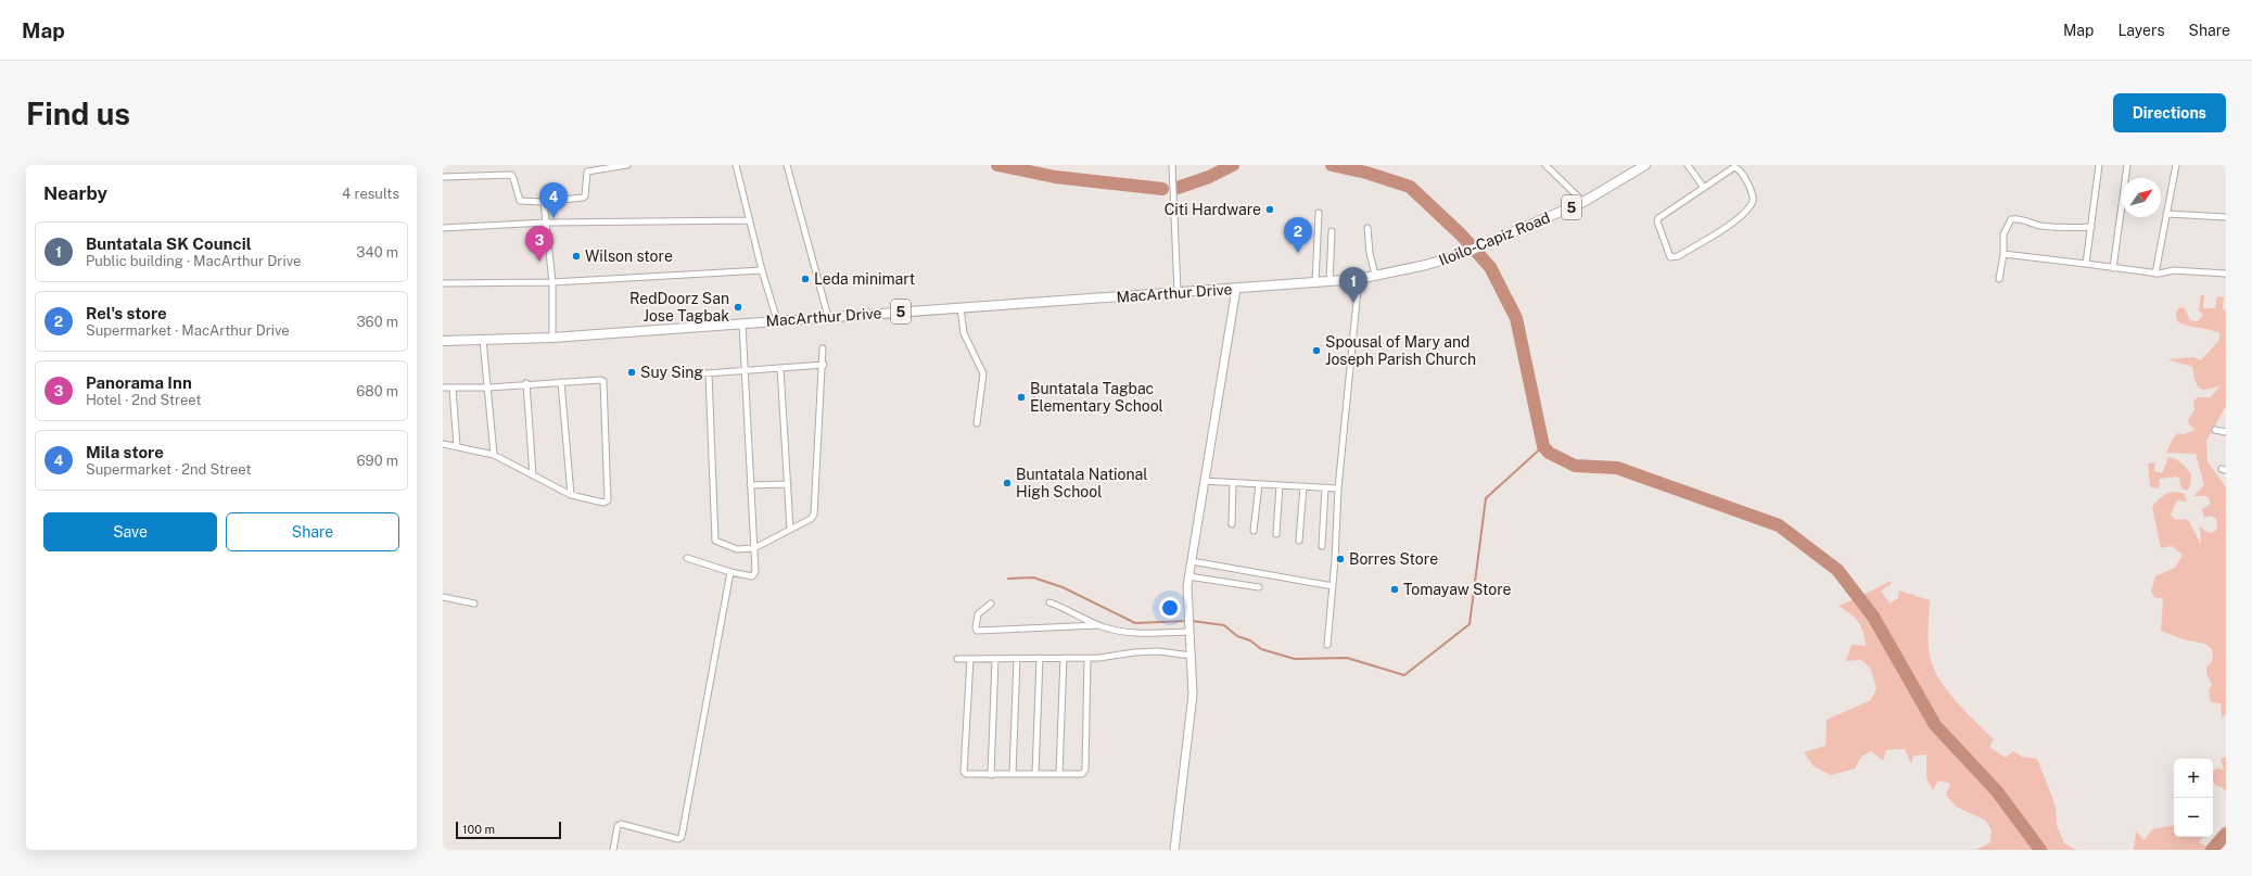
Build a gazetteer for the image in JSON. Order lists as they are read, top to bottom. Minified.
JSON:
{"streets":{"main road":["5","Iloilo-Capiz Road","MacArthur Drive"]},"crossings":[["Iloilo-Capiz Road","MacArthur Drive"]],"places":["Citi Hardware","Wilson store","Leda minimart","RedDoorz San Jose Tagbak","Spousal of Mary and Joseph Parish Church","Suy Sing","Buntatala Tagbac Elementary School","Buntatala National High School","Borres Store","Tomayaw Store"],"scale_bar":"100 m","north":"top right","page":{"header":"Map","nav":["Map","Layers","Share"],"buttons":["Directions",["Save","Share"]],"title":"Find us","heading":["Nearby","4 results"],"pins":["4","2","3","1"],"list":[{"mark":"1","name":"Buntatala SK Council","note":"Public building · MacArthur Drive","value":"340 m"},{"mark":"2","name":"Rel's store","note":"Supermarket · MacArthur Drive","value":"360 m"},{"mark":"3","name":"Panorama Inn","note":"Hotel · 2nd Street","value":"680 m"},{"mark":"4","name":"Mila store","note":"Supermarket · 2nd Street","value":"690 m"}],"map_buttons":["+","−"],"scale":"100 m"}}
